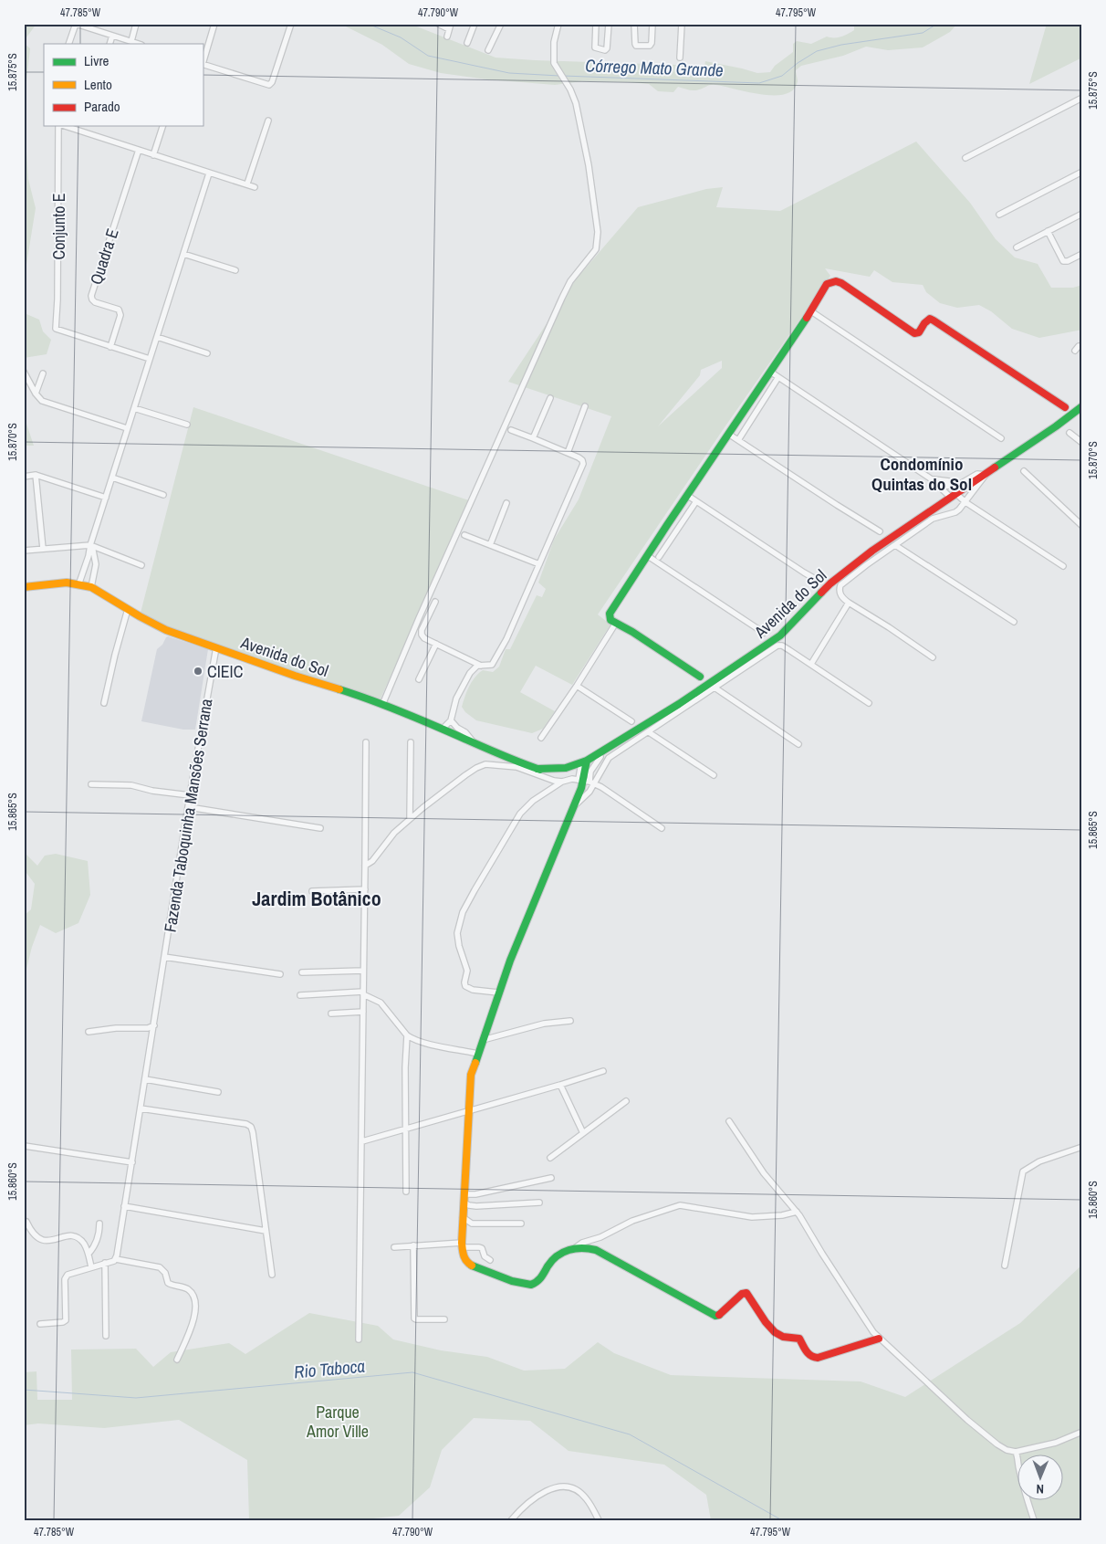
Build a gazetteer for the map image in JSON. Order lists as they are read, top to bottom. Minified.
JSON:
{"streets":{"street":["Conjunto E","Quadra E","Avenida do Sol","Fazenda Taboquinha Mansões Serrana"]},"crossings":[["Conjunto E","Quadra E"],["Avenida do Sol","Fazenda Taboquinha Mansões Serrana"]],"districts":["Condomínio Quintas do Sol","Jardim Botânico"],"water":["Córrego Mato Grande","Rio Taboca"],"parks":["Parque Amor Ville"],"places":["CIEIC"],"legend":["Livre","Lento","Parado"],"north":"bottom","coordinates":["47.785°W","47.790°W","47.795°W","15.875°S","15.870°S","15.865°S","15.860°S"]}
